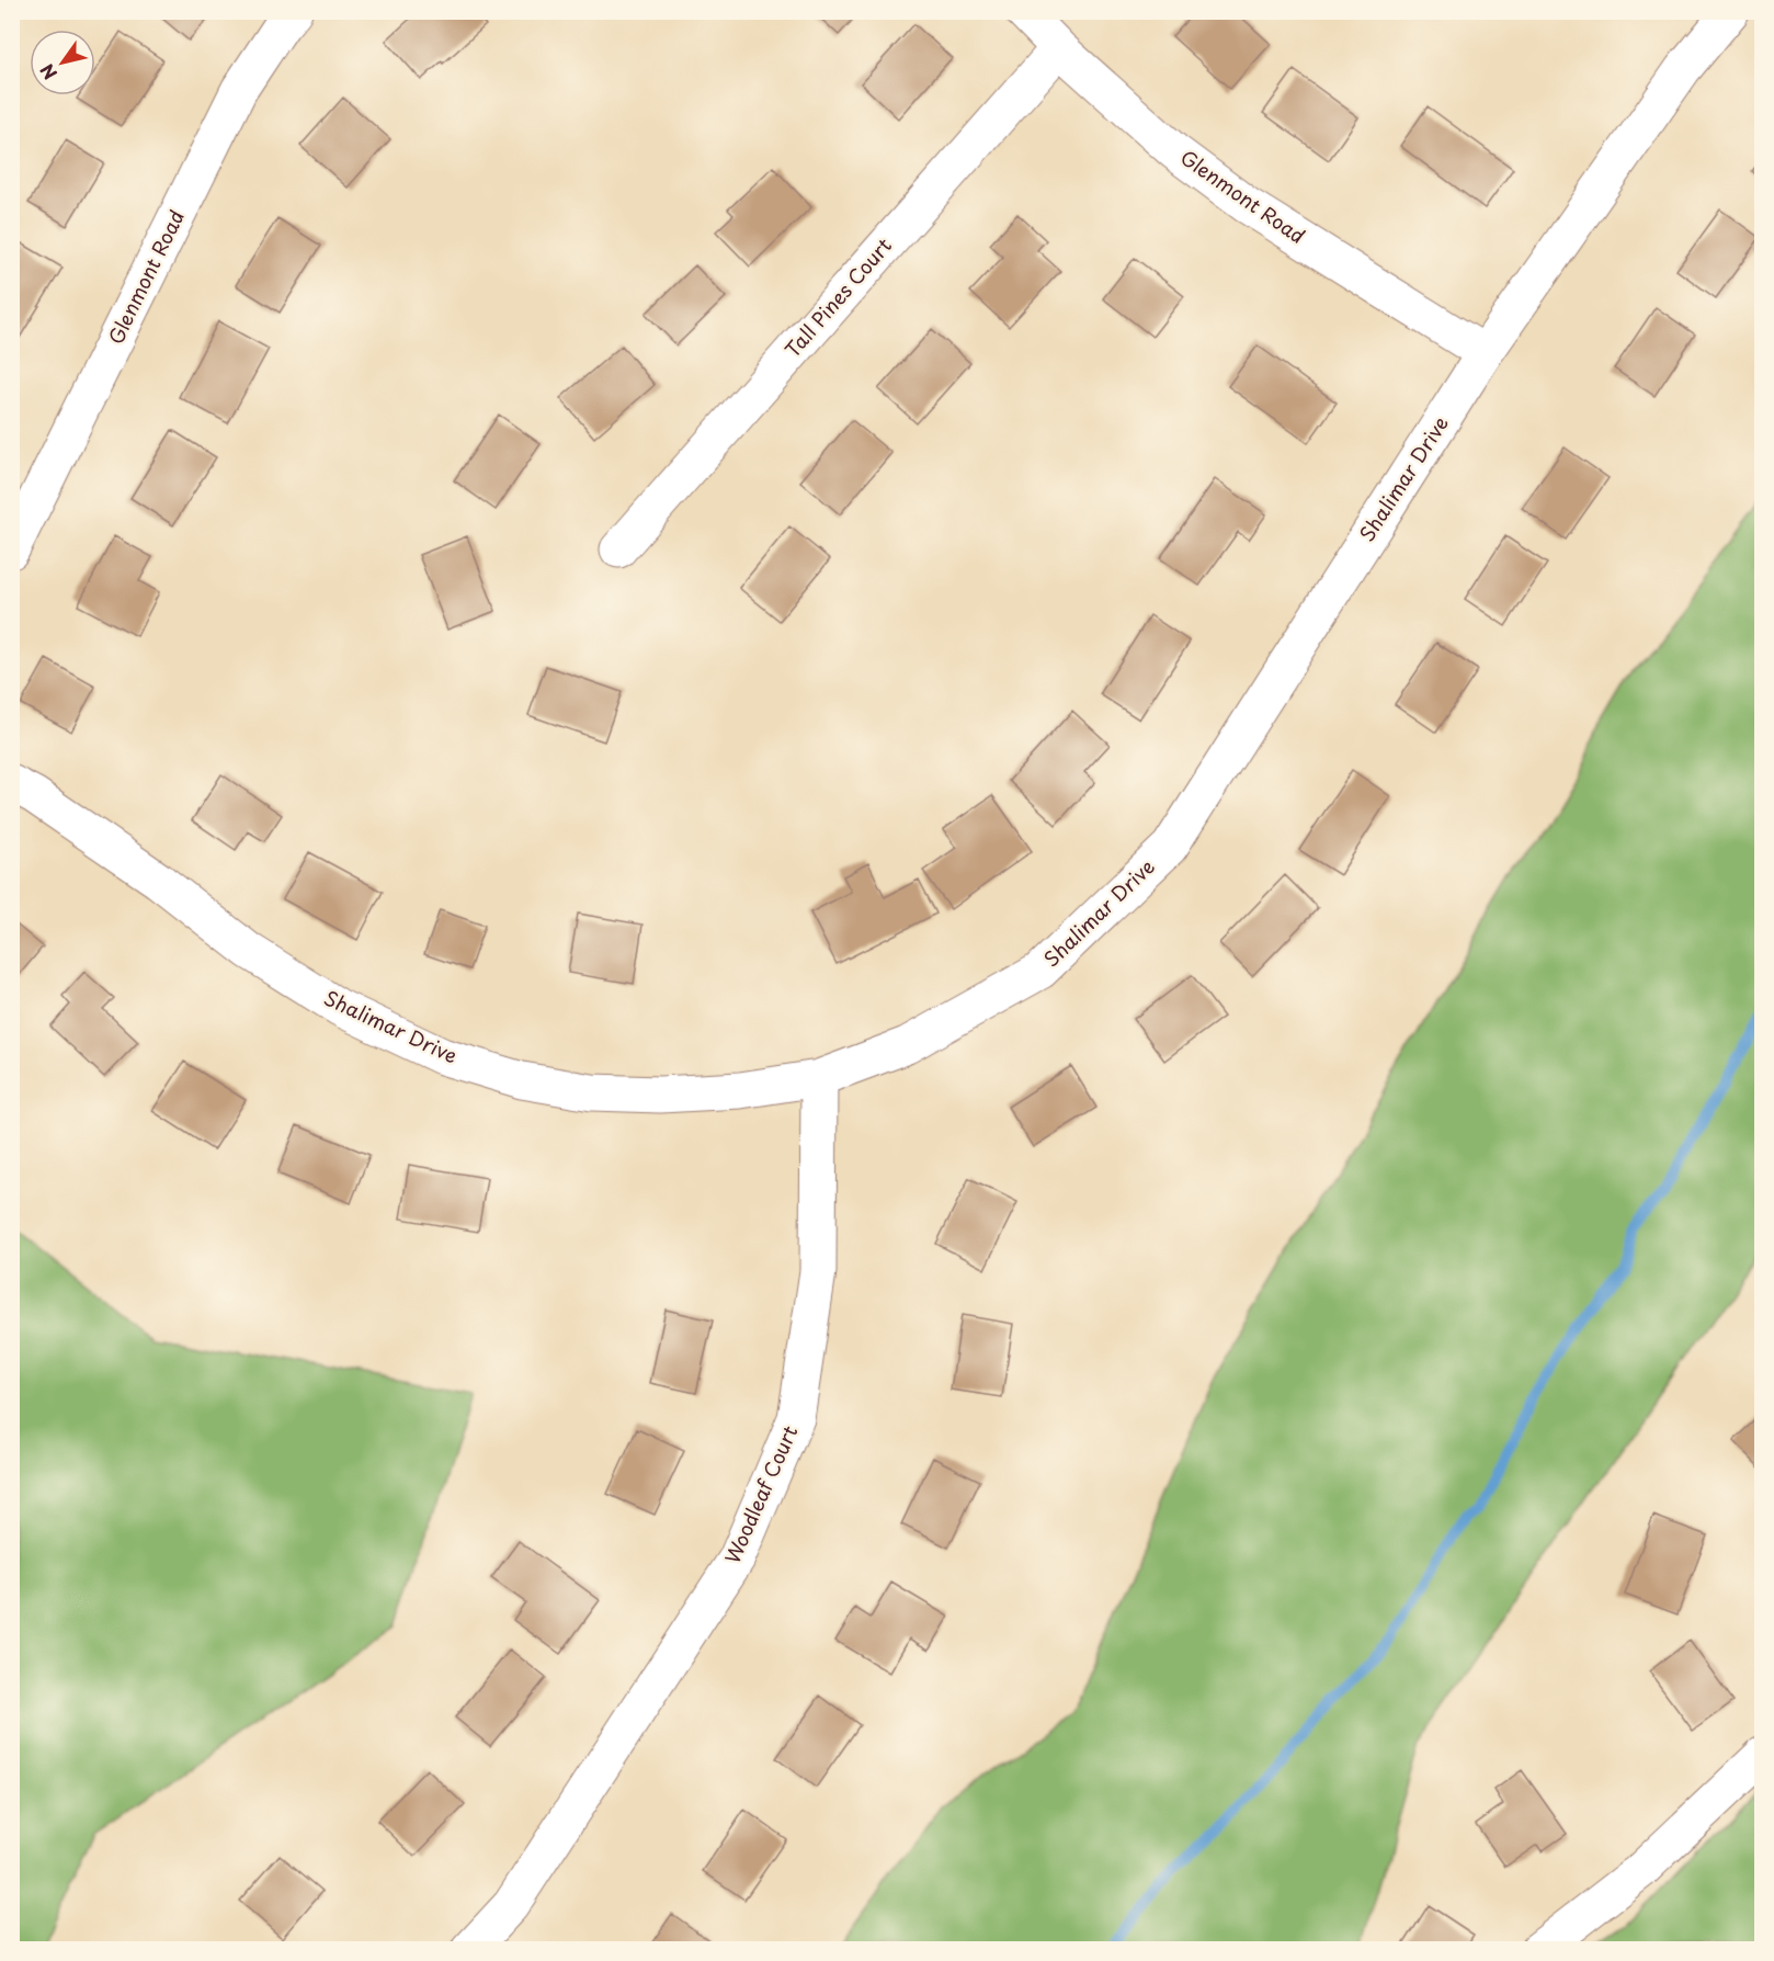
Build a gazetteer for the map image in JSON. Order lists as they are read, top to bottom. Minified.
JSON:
{"streets":{"street":["Glenmont Road","Tall Pines Court","Shalimar Drive","Woodleaf Court"]},"crossings":[["Glenmont Road","Tall Pines Court"],["Glenmont Road","Shalimar Drive"],["Shalimar Drive","Woodleaf Court"]],"north":"bottom left"}
